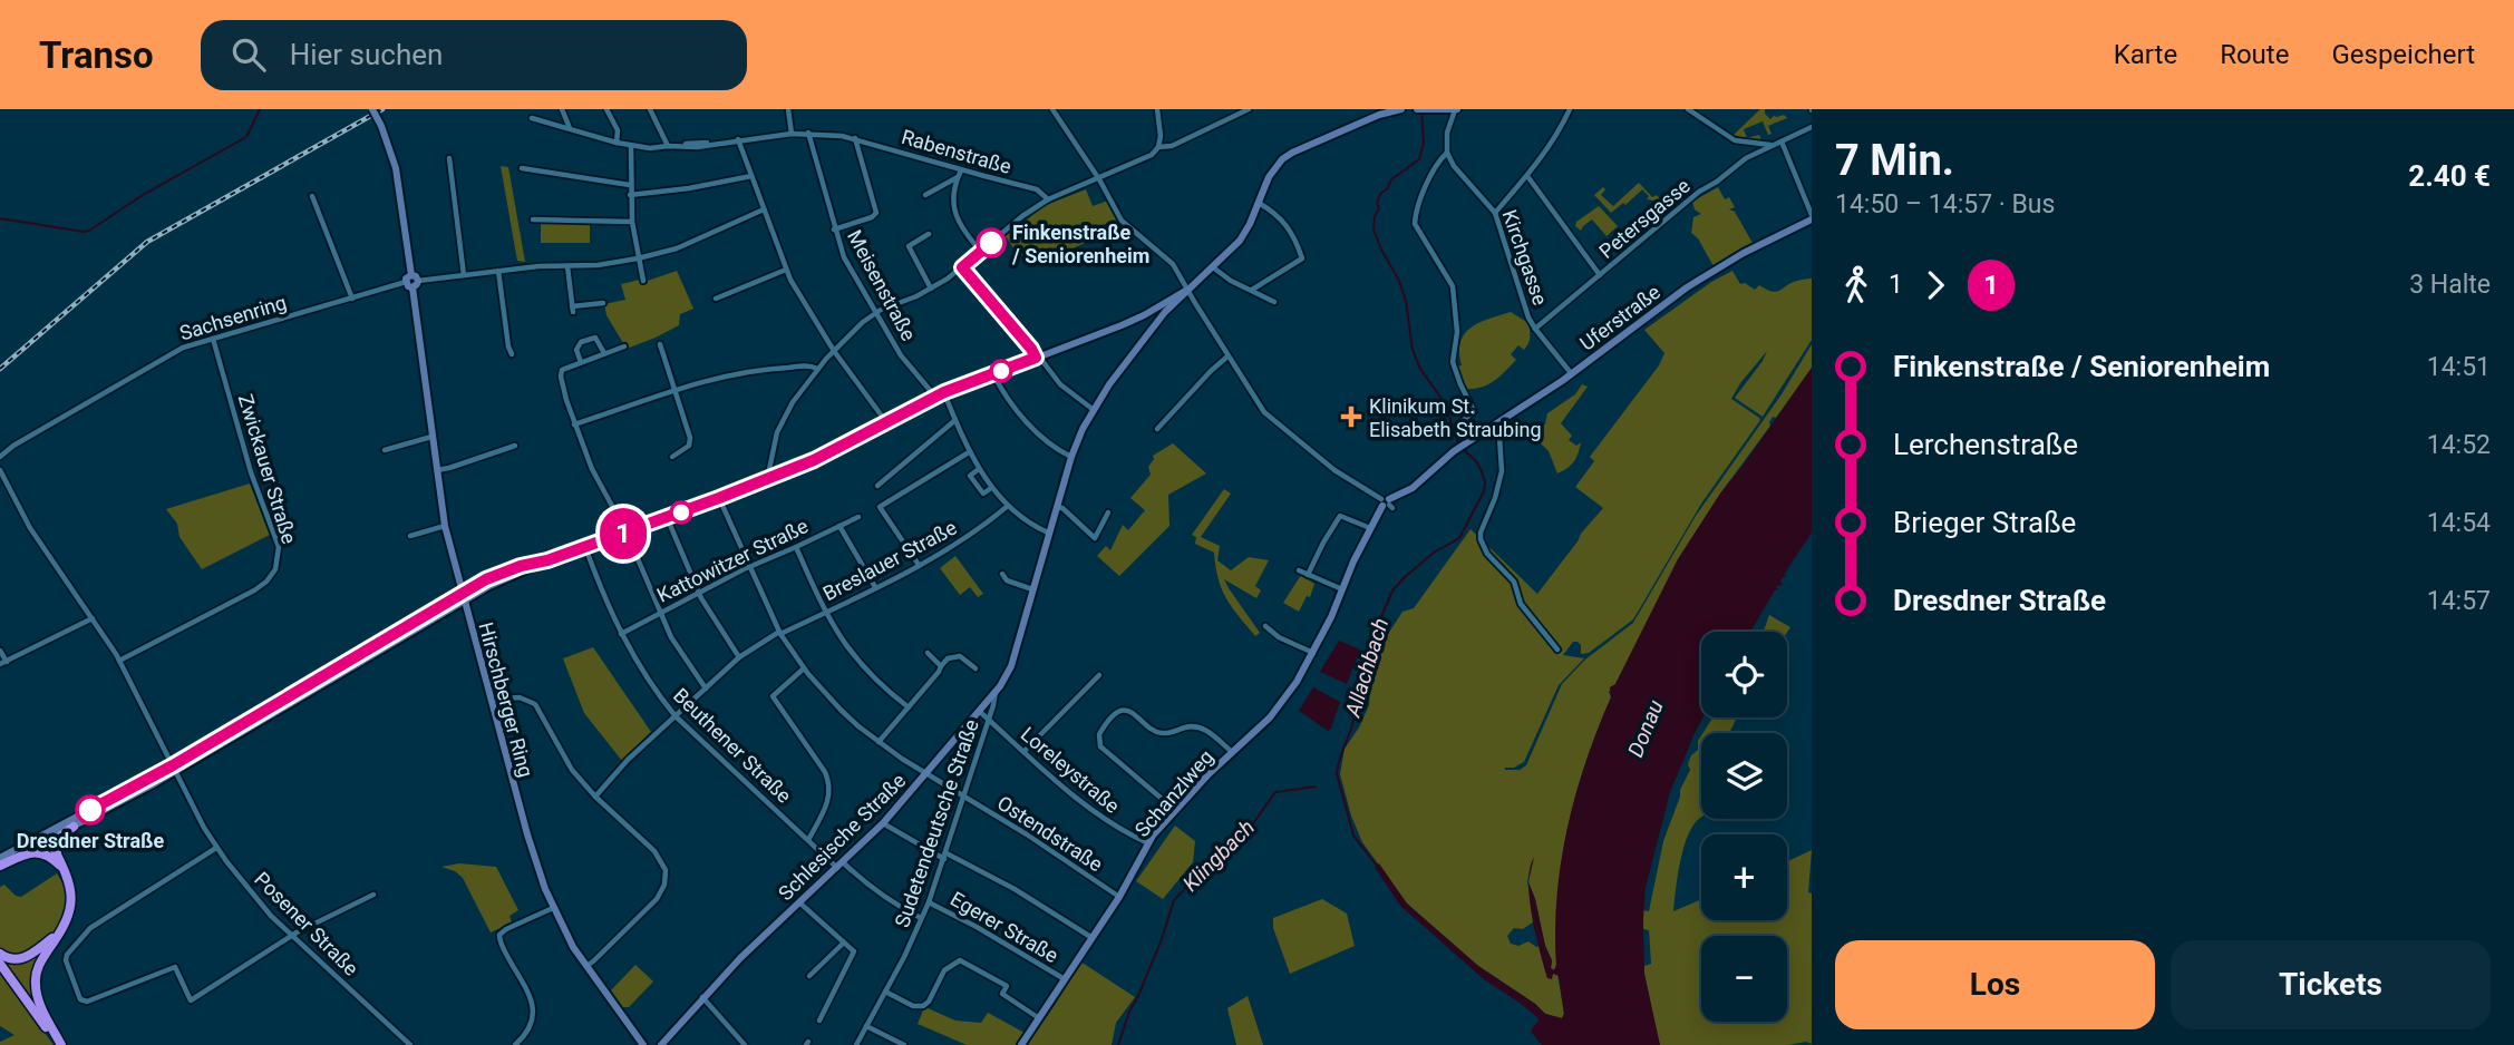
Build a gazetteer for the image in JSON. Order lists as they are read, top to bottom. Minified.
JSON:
{"streets":{"street":["Rabenstraße","Petersgasse","Kirchgasse","Meisenstraße","Sachsenring","Uferstraße","Zwickauer Straße","Kattowitzer Straße","Breslauer Straße","Hirschberger Ring","Beuthener Straße","Loreleystraße","Schanzlweg","Sudetendeutsche Straße","Ostendstraße","Schlesische Straße","Posener Straße","Egerer Straße"]},"crossings":[["Rabenstraße","Meisenstraße"],["Petersgasse","Kirchgasse"],["Kirchgasse","Uferstraße"],["Sachsenring","Zwickauer Straße"],["Uferstraße","Schanzlweg"],["Kattowitzer Straße","Beuthener Straße"],["Kattowitzer Straße","Ostendstraße"],["Breslauer Straße","Beuthener Straße"],["Breslauer Straße","Ostendstraße"],["Beuthener Straße","Sudetendeutsche Straße"],["Beuthener Straße","Schlesische Straße"],["Loreleystraße","Schanzlweg"],["Loreleystraße","Sudetendeutsche Straße"],["Loreleystraße","Schlesische Straße"],["Schanzlweg","Ostendstraße"],["Schanzlweg","Egerer Straße"],["Sudetendeutsche Straße","Ostendstraße"],["Sudetendeutsche Straße","Schlesische Straße"],["Sudetendeutsche Straße","Egerer Straße"],["Ostendstraße","Schlesische Straße"]],"water":["Allachbach","Donau","Klingbach"],"places":{"other":["Finkenstraße / Seniorenheim","Dresdner Straße"],"health":["Klinikum St. Elisabeth Straubing"]},"lines":["bus line 1"],"page":{"header":"Transo","search":"Hier suchen","nav":["Karte","Route","Gespeichert"],"on_map":"1","heading":["7 Min.","14:50 – 14:57 · Bus","2.40 €"],"legs":["1","1","3 Halte"],"list":[{"name":"Finkenstraße / Seniorenheim","value":"14:51"},{"name":"Lerchenstraße","value":"14:52"},{"name":"Brieger Straße","value":"14:54"},{"name":"Dresdner Straße","value":"14:57"}],"map_buttons":["+","−"],"buttons":["Los","Tickets"]}}
